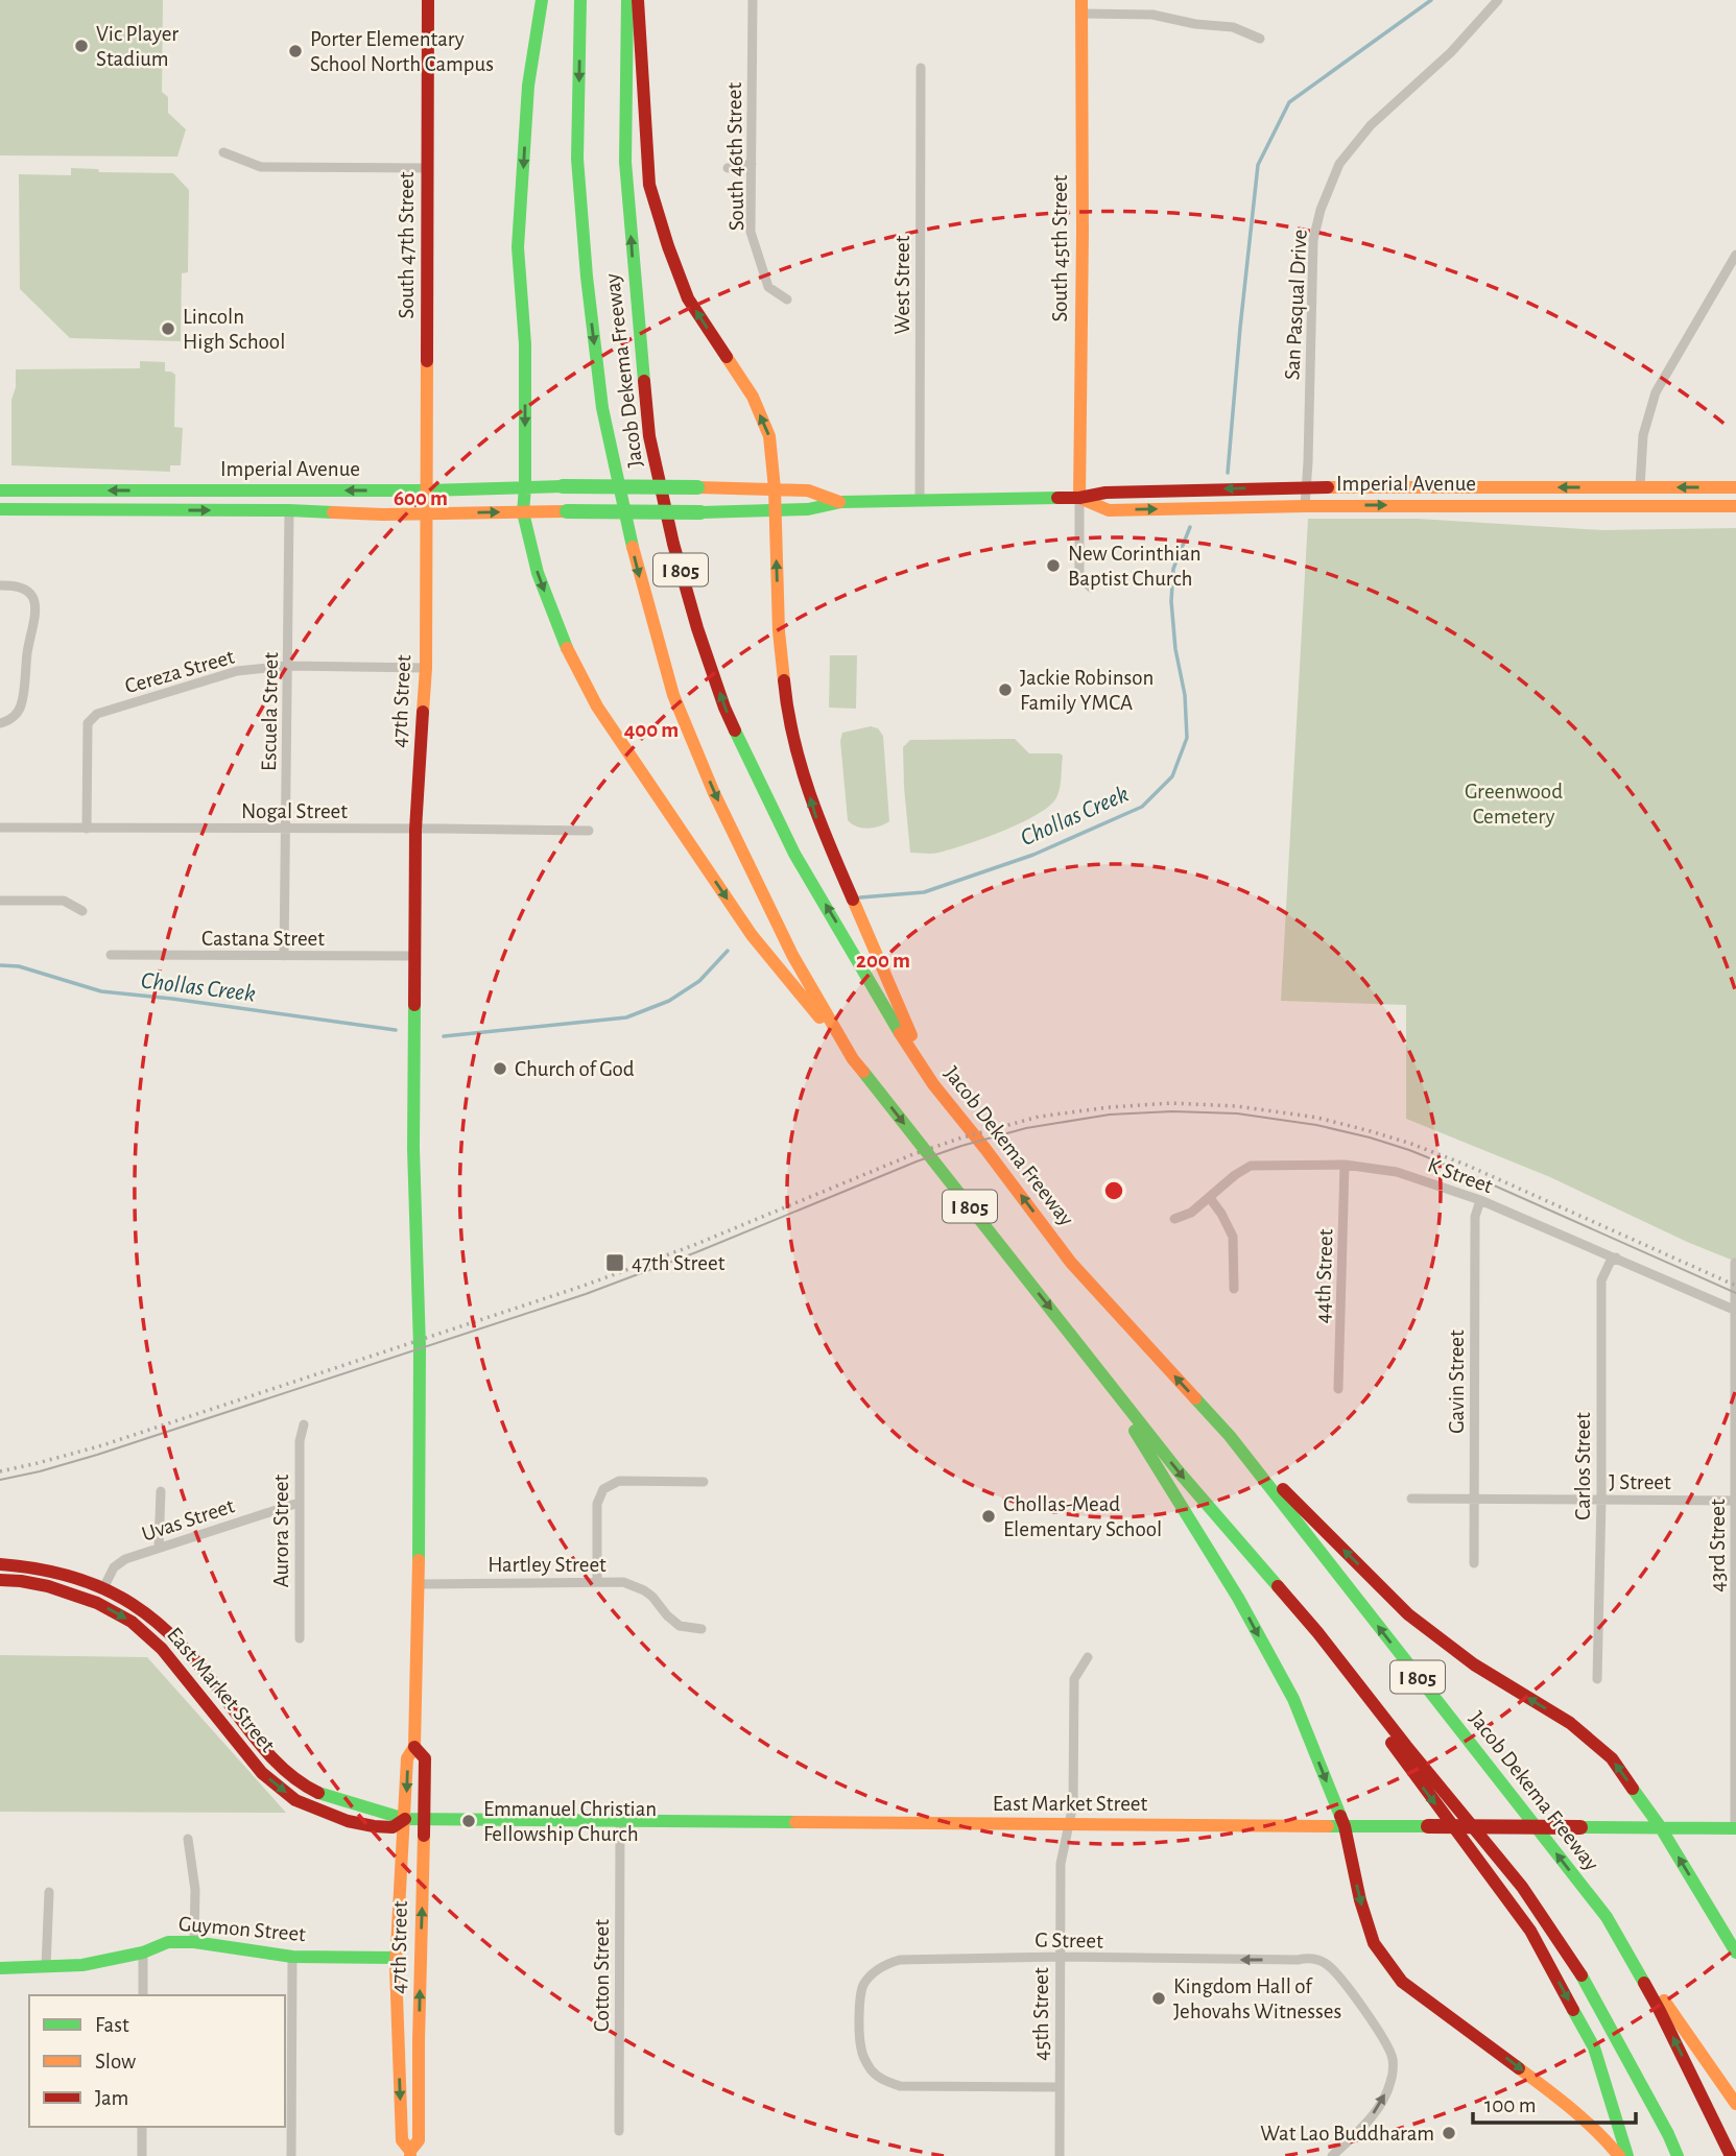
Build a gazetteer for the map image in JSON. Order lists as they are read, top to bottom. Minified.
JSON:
{"streets":{"main road":["South 47th Street","South 45th Street","Jacob Dekema Freeway","Imperial Avenue","I 805","47th Street","East Market Street","Guymon Street"],"street":["South 46th Street","West Street","San Pasqual Drive","Cereza Street","Escuela Street","Nogal Street","Castana Street","K Street","44th Street","Gavin Street","Carlos Street","J Street","Uvas Street","Aurora Street","43rd Street","Hartley Street","G Street","Cotton Street","45th Street"]},"crossings":[["South 47th Street","Imperial Avenue"],["South 47th Street","47th Street"],["South 45th Street","Imperial Avenue"],["West Street","Imperial Avenue"],["San Pasqual Drive","Imperial Avenue"],["Imperial Avenue","47th Street"],["Imperial Avenue","Escuela Street"],["Cereza Street","47th Street"],["Cereza Street","Escuela Street"],["Cereza Street","Nogal Street"],["47th Street","Nogal Street"],["47th Street","Castana Street"],["47th Street","Hartley Street"],["47th Street","East Market Street"],["47th Street","Guymon Street"],["Escuela Street","Nogal Street"],["Escuela Street","Castana Street"],["K Street","44th Street"],["K Street","Gavin Street"],["K Street","Carlos Street"],["K Street","43rd Street"],["Gavin Street","J Street"],["Carlos Street","J Street"],["J Street","43rd Street"],["Uvas Street","Aurora Street"],["Uvas Street","East Market Street"],["43rd Street","East Market Street"],["East Market Street","Cotton Street"],["East Market Street","45th Street"],["G Street","45th Street"]],"water":["Chollas Creek"],"parks":["Greenwood Cemetery"],"places":{"other":["Vic Player Stadium","Porter Elementary School North Campus","Lincoln High School","New Corinthian Baptist Church","Jackie Robinson Family YMCA","Church of God","Chollas-Mead Elementary School","Emmanuel Christian Fellowship Church","Kingdom Hall of Jehovahs Witnesses","Wat Lao Buddharam"],"transit":["47th Street"]},"legend":["Fast","Slow","Jam"],"scale_bar":"100 m","rings":["600 m","400 m","200 m"]}
